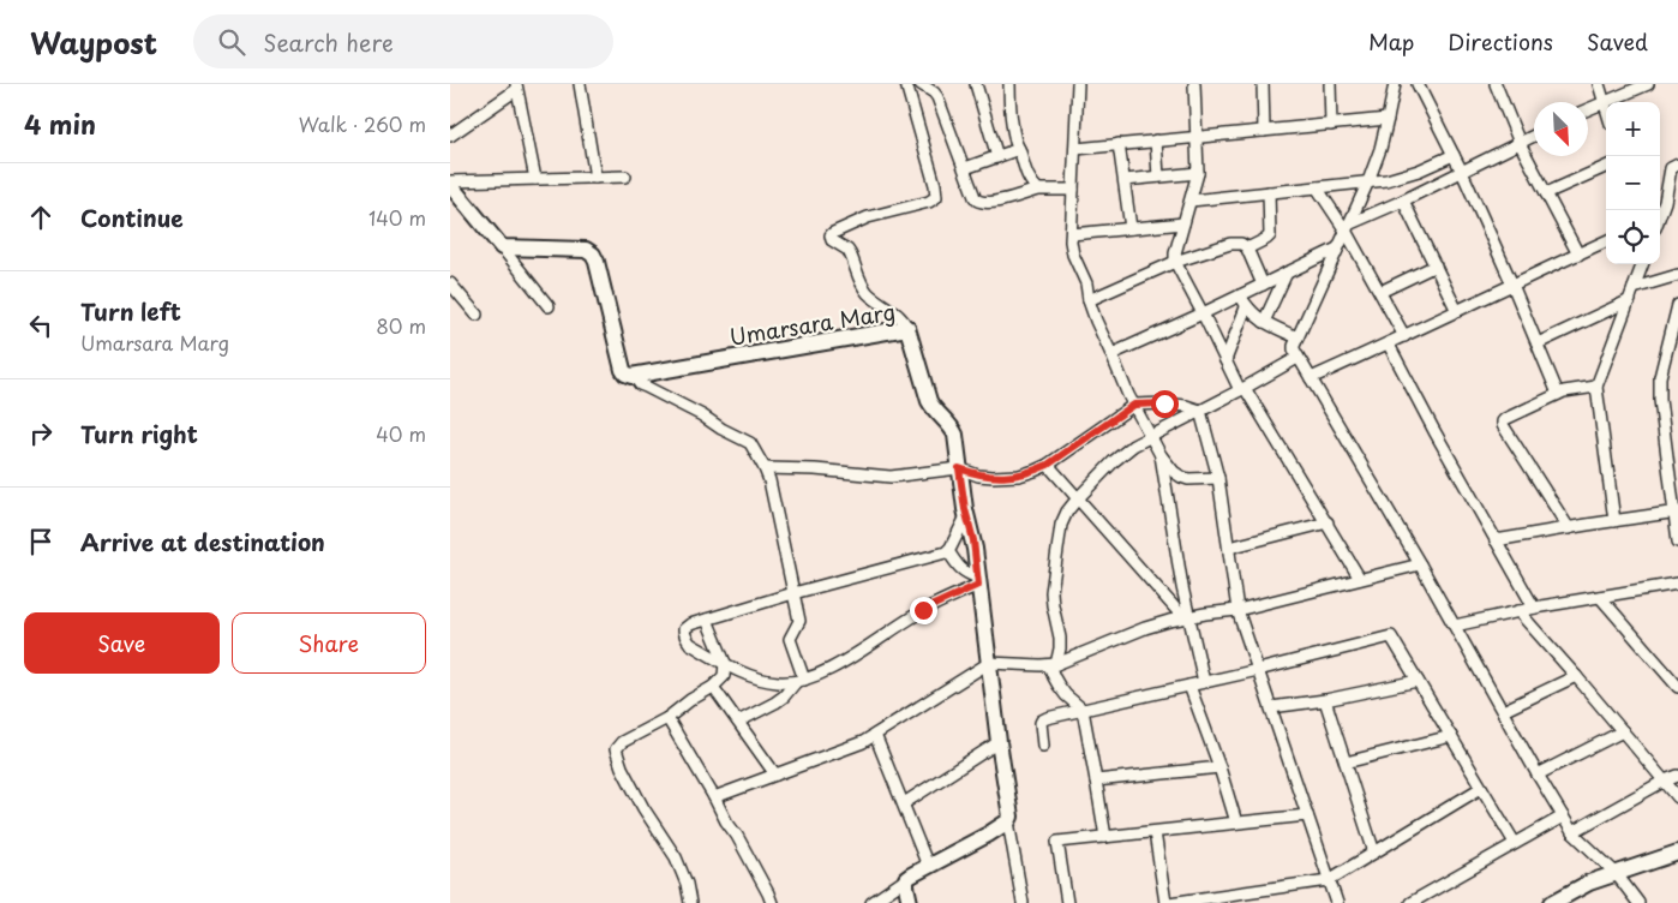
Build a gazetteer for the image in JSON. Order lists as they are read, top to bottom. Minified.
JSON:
{"streets":{"street":["Umarsara Marg"]},"north":"bottom right","page":{"header":"Waypost","search":"Search here","nav":["Map","Directions","Saved"],"heading":["4 min","Walk · 260 m"],"map_buttons":["+","−"],"list":[["Continue","140 m"],["Turn left","Umarsara Marg","80 m"],["Turn right","40 m"],"Arrive at destination"],"buttons":["Save","Share"]}}
